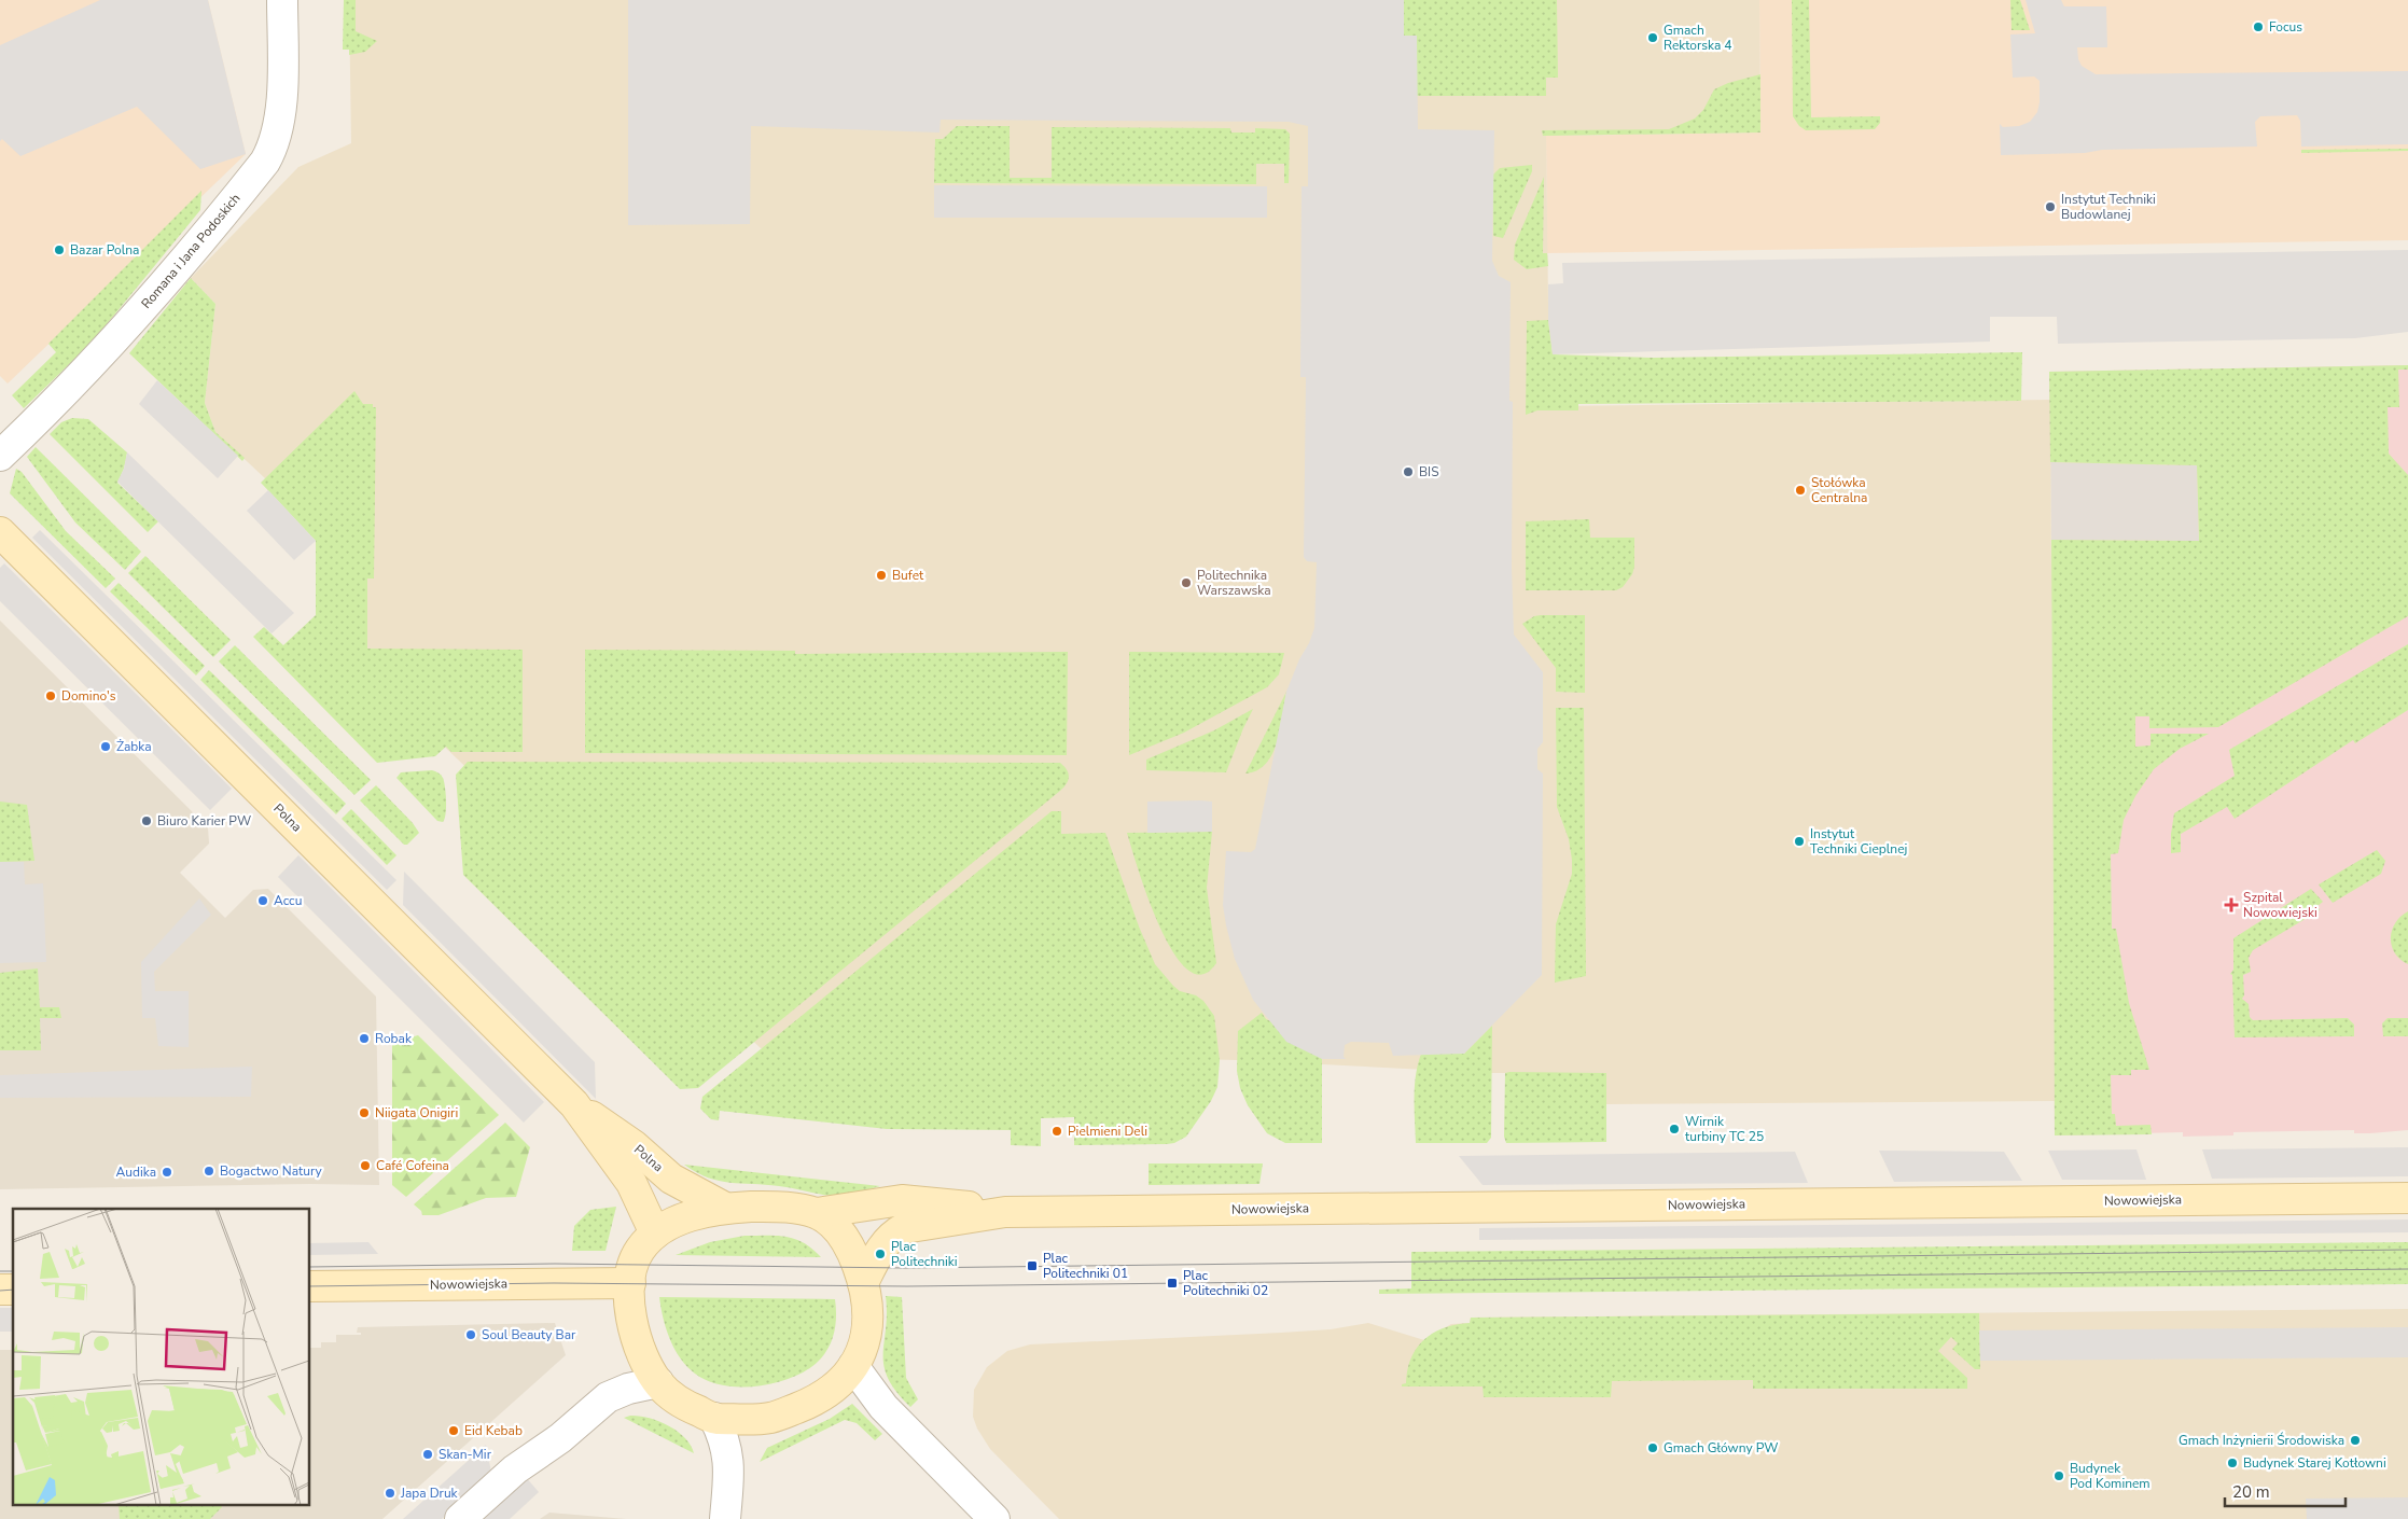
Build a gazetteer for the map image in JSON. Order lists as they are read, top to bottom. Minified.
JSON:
{"streets":{"street":["Romana i Jana Podoskich","Polna","Nowowiejska"]},"places":{"other":["Focus","Gmach Rektorska 4","Instytut Techniki Budowlanej","Bazar Polna","BIS","Stołówka Centralna","Bufet","Politechnika Warszawska","Domino's","Żabka","Biuro Karier PW","Instytut Techniki Cieplnej","Accu","Robak","Niigata Onigiri","Wirnik turbiny TC 25","Pielmieni Deli","Café Cofeina","Bogactwo Natury","Audika","Plac Politechniki","Soul Beauty Bar","Eid Kebab","Gmach Inżynierii Środowiska","Gmach Główny PW","Skan-Mir","Budynek Starej Kotłowni","Budynek Pod Kominem","Japa Druk"],"health":["Szpital Nowowiejski"],"transit":["Plac Politechniki 01","Plac Politechniki 02"]},"scale_bar":"20 m"}
